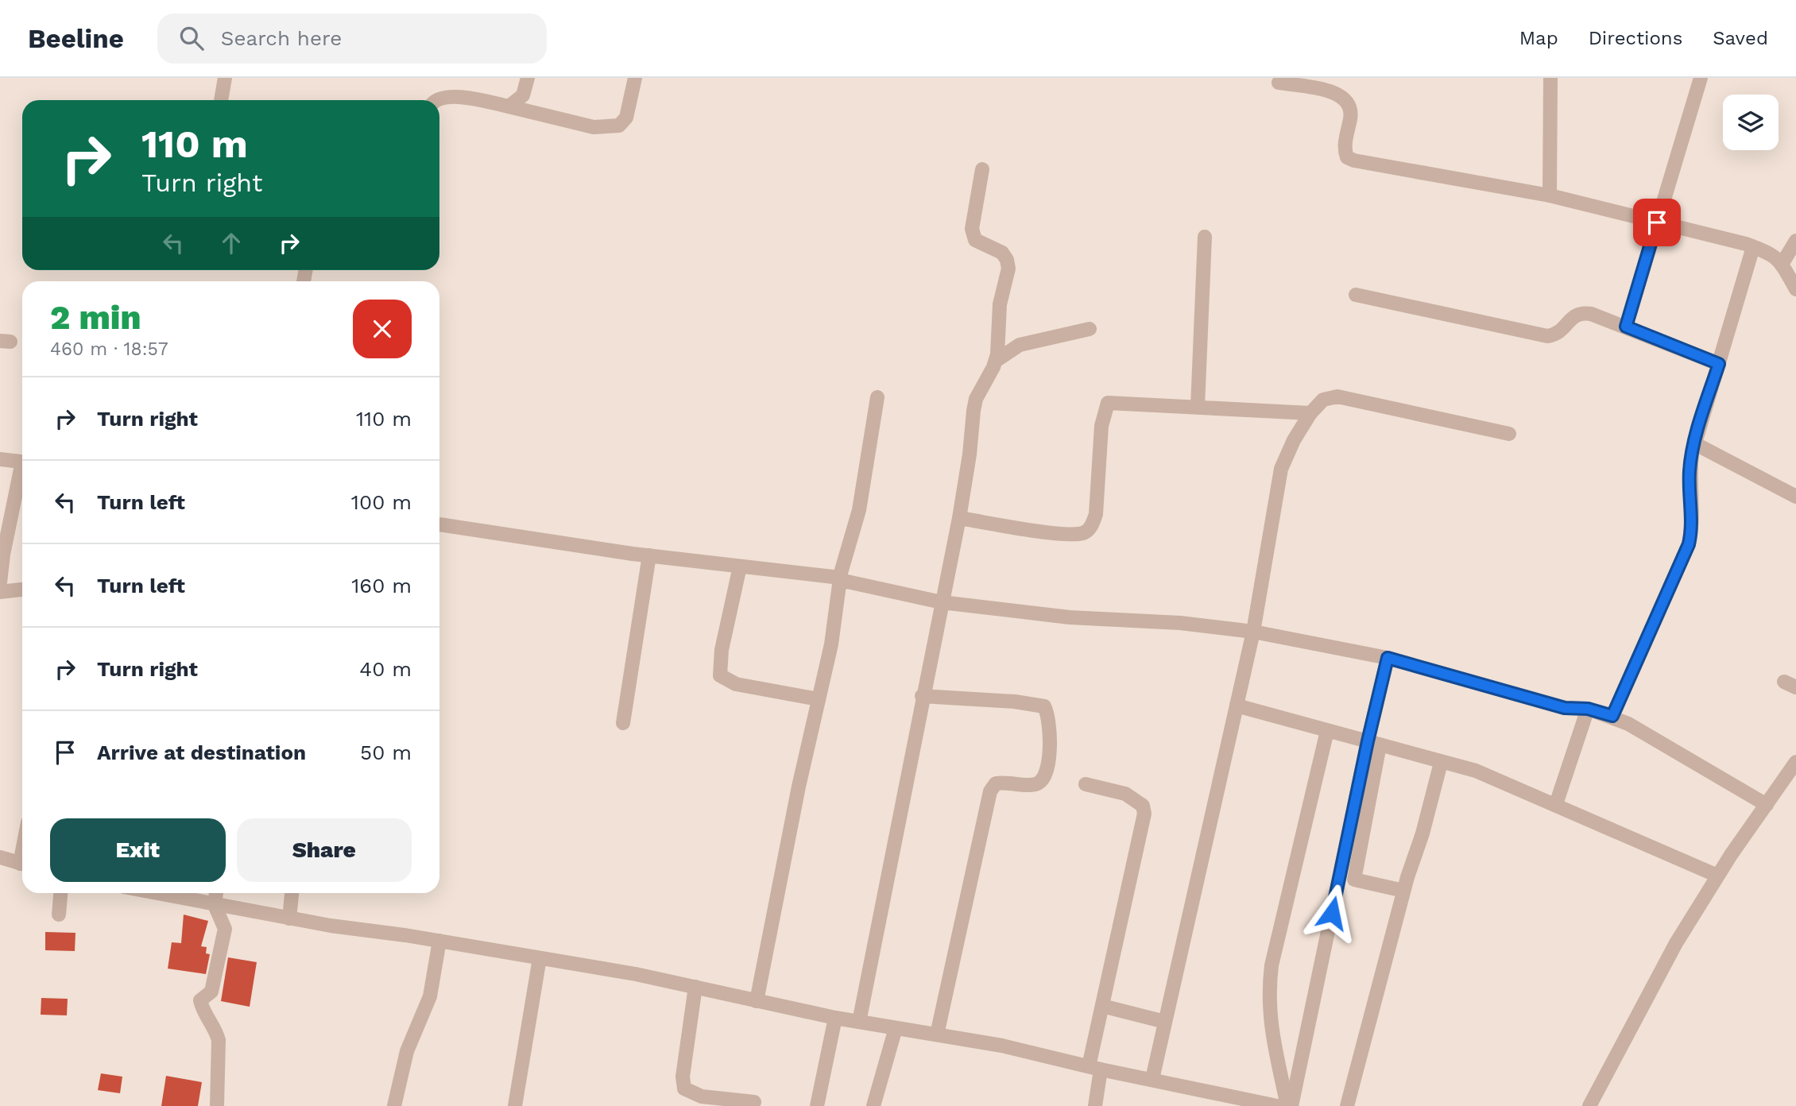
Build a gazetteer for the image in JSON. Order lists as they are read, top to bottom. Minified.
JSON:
{"page":{"header":"Beeline","search":"Search here","nav":["Map","Directions","Saved"],"turn":["110 m","Turn right"],"heading":["2 min","460 m · 18:57"],"list":[{"name":"Turn right","value":"110 m"},{"name":"Turn left","value":"100 m"},{"name":"Turn left","value":"160 m"},{"name":"Turn right","value":"40 m"},{"name":"Arrive at destination","value":"50 m"}],"buttons":["Exit","Share"]}}
